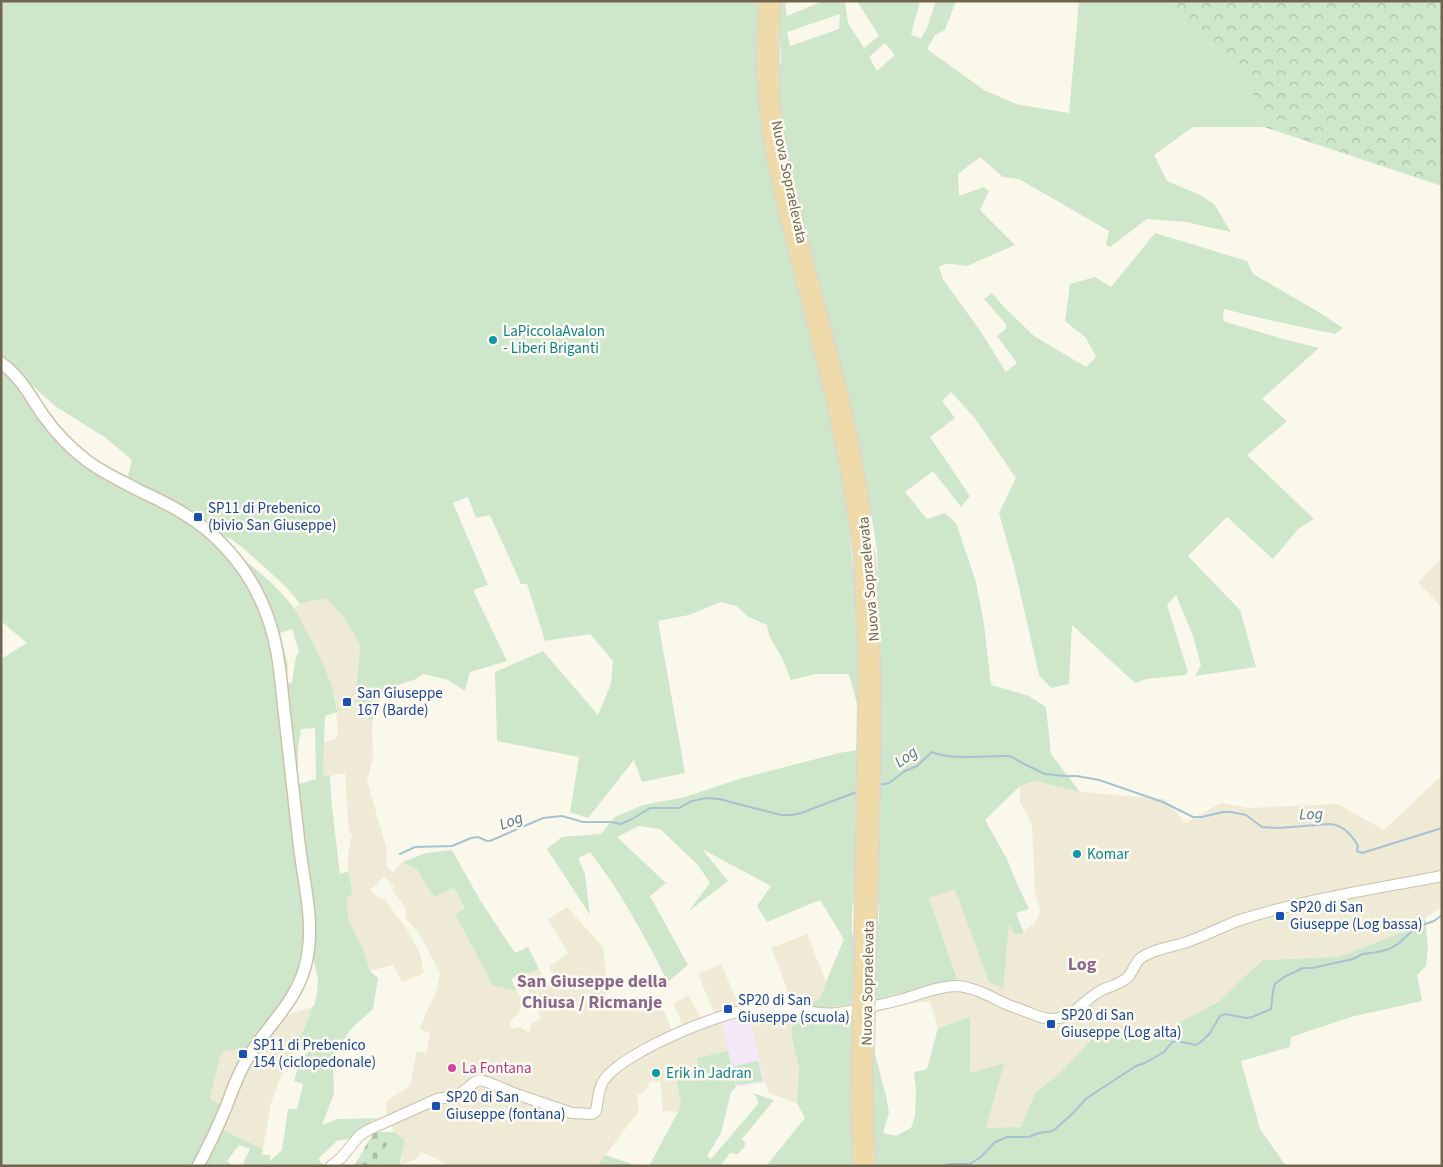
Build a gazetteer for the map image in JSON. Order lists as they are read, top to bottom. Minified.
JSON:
{"streets":{"highway":["Nuova Sopraelevata"]},"districts":["Log","San Giuseppe della Chiusa / Ricmanje"],"water":["Log"],"places":{"other":["LaPiccolaAvalon - Liberi Briganti","Komar","La Fontana","Erik in Jadran"],"transit":["SP11 di Prebenico (bivio San Giuseppe)","San Giuseppe 167 (Barde)","SP20 di San Giuseppe (Log bassa)","SP20 di San Giuseppe (scuola)","SP20 di San Giuseppe (Log alta)","SP11 di Prebenico 154 (ciclopedonale)","SP20 di San Giuseppe (fontana)"]}}
